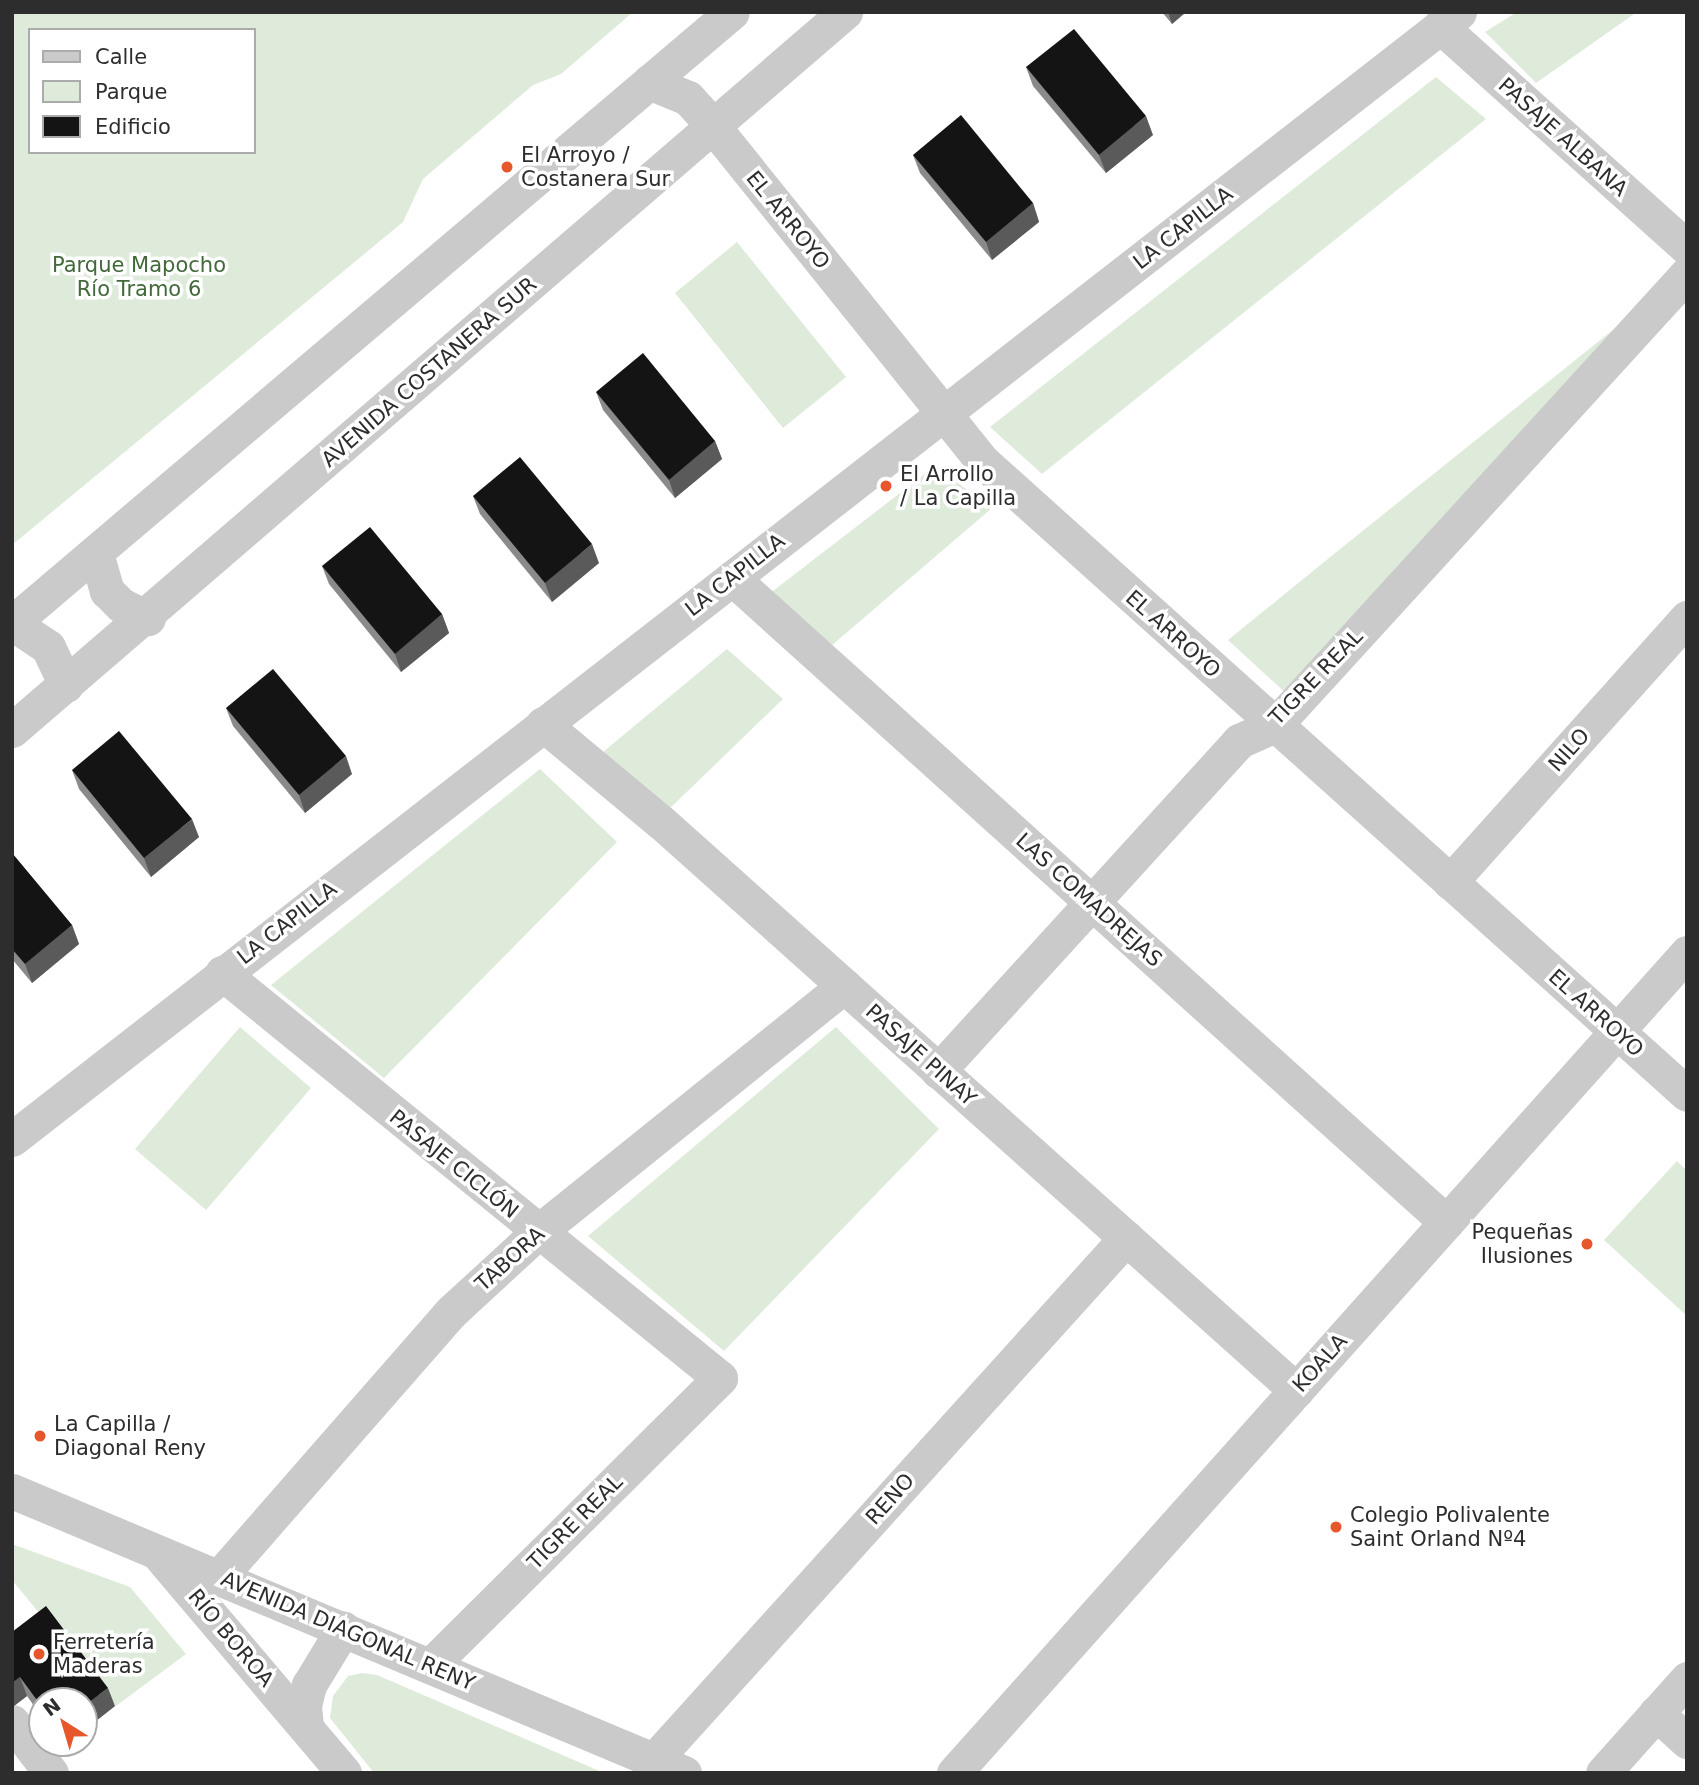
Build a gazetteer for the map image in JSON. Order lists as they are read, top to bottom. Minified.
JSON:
{"streets":{"street":["PASAJE ALBANA","EL ARROYO","LA CAPILLA","AVENIDA COSTANERA SUR","TIGRE REAL","NILO","LAS COMADREJAS","PASAJE PINAY","PASAJE CICLÓN","TABORA","KOALA","RENO","AVENIDA DIAGONAL RENY","RÍO BOROA"]},"crossings":[["PASAJE ALBANA","LA CAPILLA"],["EL ARROYO","LA CAPILLA"],["EL ARROYO","AVENIDA COSTANERA SUR"],["EL ARROYO","TIGRE REAL"],["EL ARROYO","NILO"],["EL ARROYO","KOALA"],["LA CAPILLA","LAS COMADREJAS"],["LA CAPILLA","PASAJE PINAY"],["LA CAPILLA","PASAJE CICLÓN"],["TIGRE REAL","LAS COMADREJAS"],["TIGRE REAL","PASAJE PINAY"],["TIGRE REAL","PASAJE CICLÓN"],["TIGRE REAL","AVENIDA DIAGONAL RENY"],["LAS COMADREJAS","KOALA"],["PASAJE PINAY","TABORA"],["PASAJE PINAY","KOALA"],["PASAJE PINAY","RENO"],["PASAJE CICLÓN","TABORA"],["TABORA","AVENIDA DIAGONAL RENY"],["RENO","AVENIDA DIAGONAL RENY"],["AVENIDA DIAGONAL RENY","RÍO BOROA"]],"parks":["Parque Mapocho Río Tramo 6"],"places":["El Arroyo / Costanera Sur","El Arrollo / La Capilla","Pequeñas Ilusiones","La Capilla / Diagonal Reny","Colegio Polivalente Saint Orland Nº4","Ferretería Maderas"],"legend":["Calle","Parque","Edificio"],"north":"top left"}
